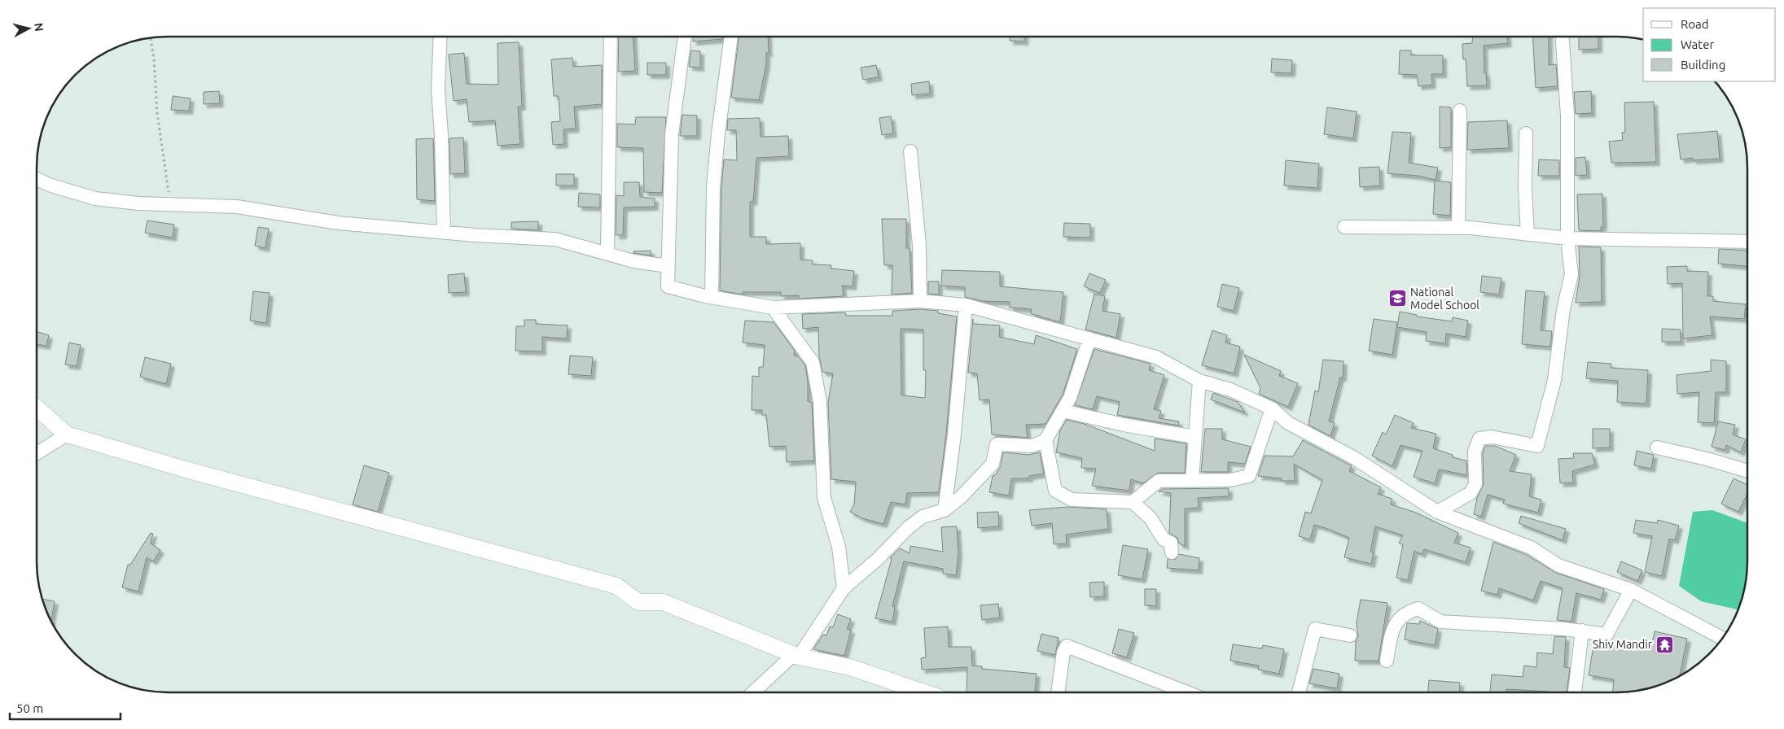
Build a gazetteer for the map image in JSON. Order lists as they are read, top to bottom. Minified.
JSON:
{"places":{"school or university":["National Model School"],"temple":["Shiv Mandir"]},"legend":["Road","Water","Building"],"scale_bar":"50 m","north":"right"}
